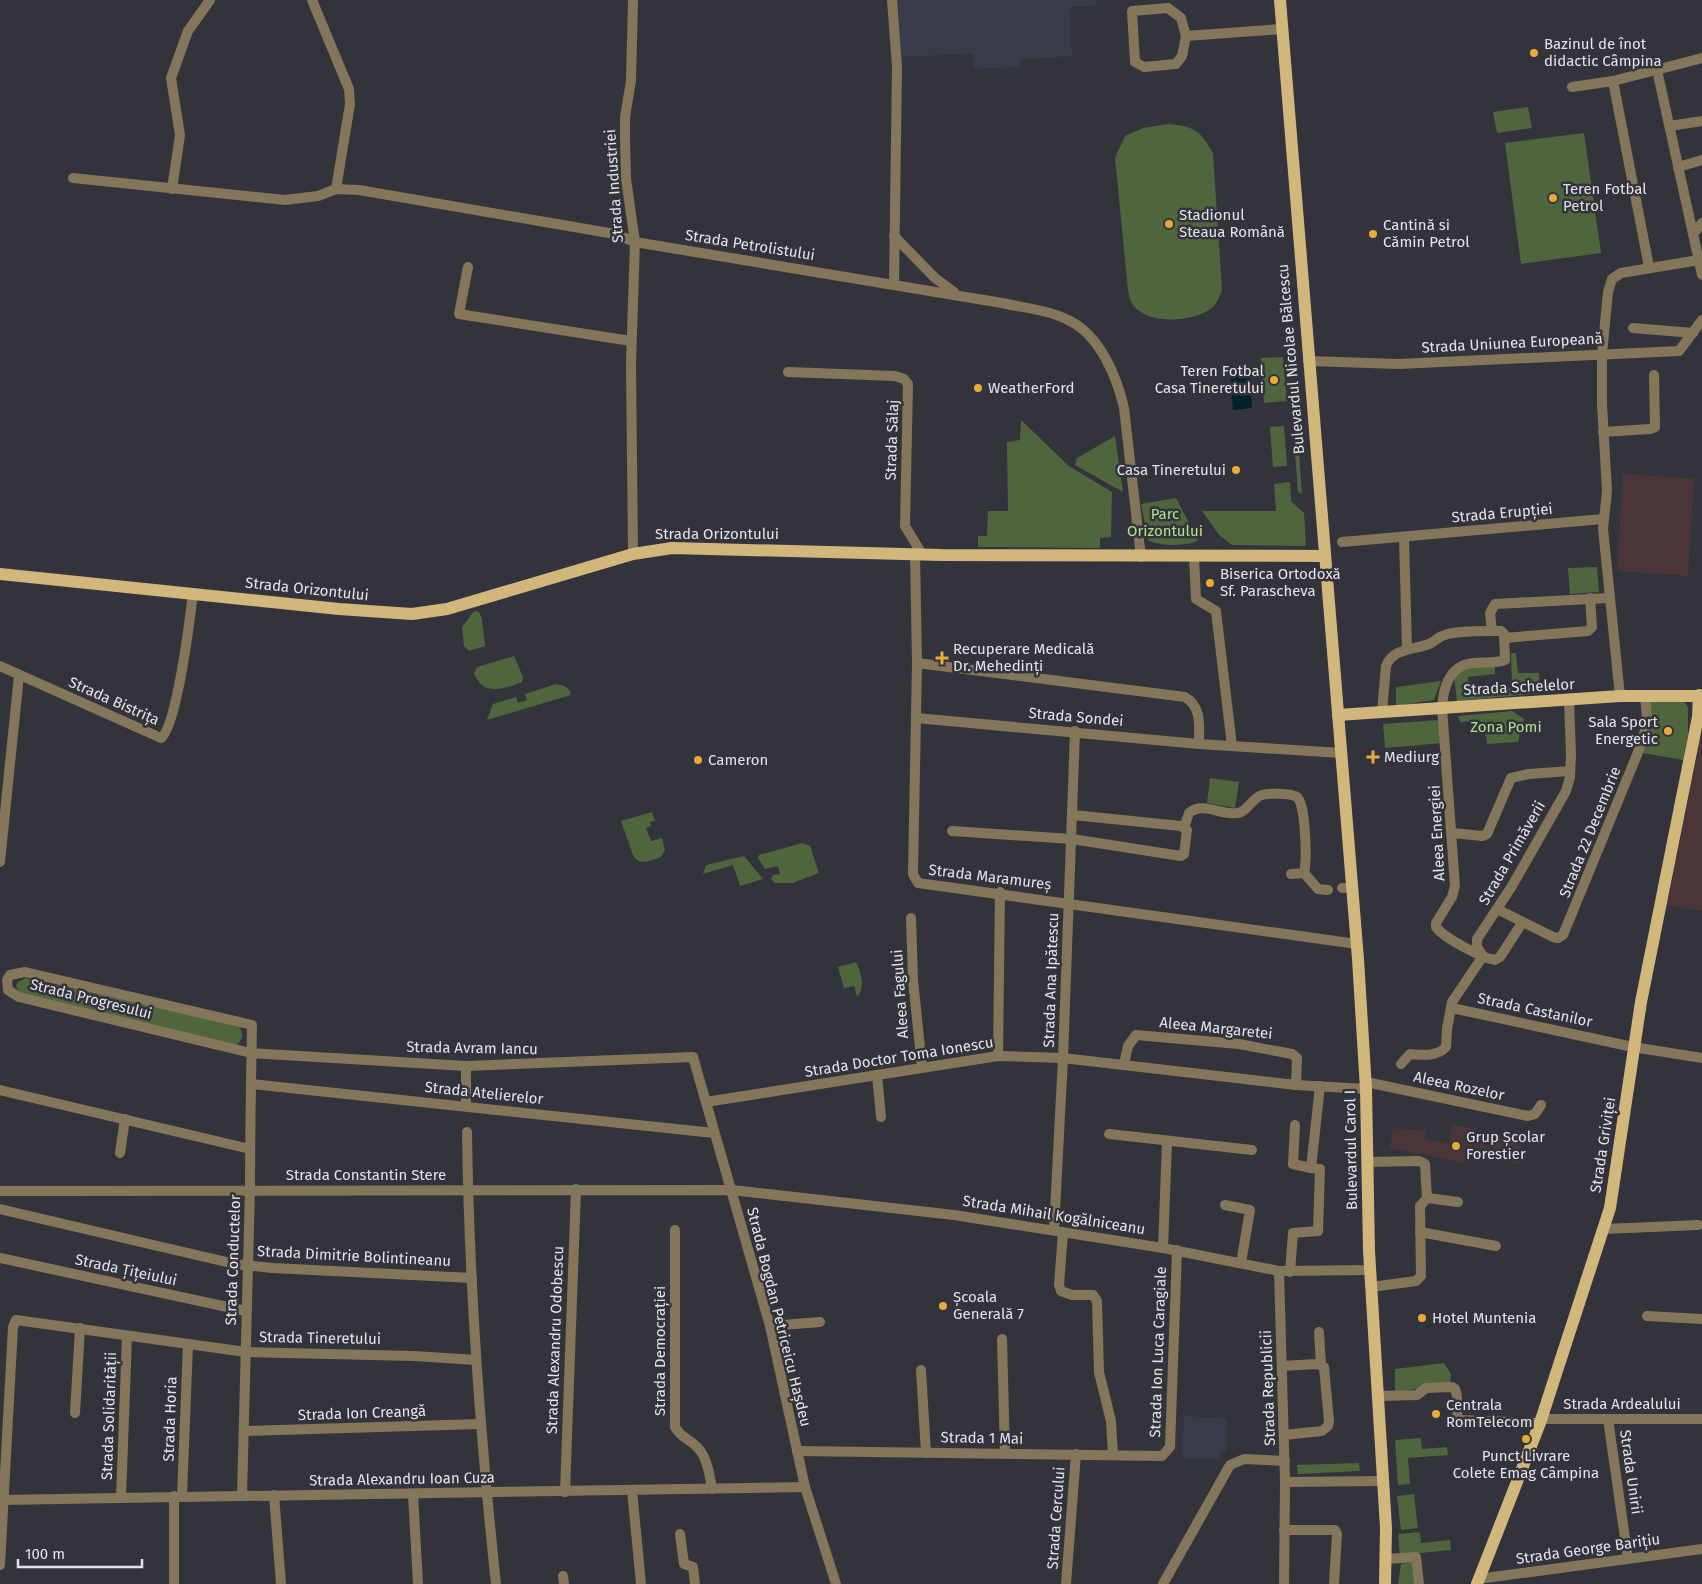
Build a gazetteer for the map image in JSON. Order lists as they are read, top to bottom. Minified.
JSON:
{"streets":{"main road":["Bulevardul Nicolae Bălcescu","Strada Orizontului","Strada Schelelor","Strada Griviței","Bulevardul Carol I"],"street":["Strada Industriei","Strada Petrolistului","Strada Uniunea Europeană","Strada Sălaj","Strada Erupției","Strada Bistrița","Strada Sondei","Strada 22 Decembrie","Aleea Energiei","Strada Primăverii","Strada Maramureș","Strada Ana Ipătescu","Aleea Fagului","Strada Progresului","Strada Castanilor","Aleea Margaretei","Strada Avram Iancu","Strada Doctor Toma Ionescu","Aleea Rozelor","Strada Atelierelor","Strada Constantin Stere","Strada Mihail Kogălniceanu","Strada Dimitrie Bolintineanu","Strada Conductelor","Strada Țițeiului","Strada Bogdan Petriceicu Hașdeu","Strada Tineretului","Strada Alexandru Odobescu","Strada Democrației","Strada Ion Luca Caragiale","Strada Republicii","Strada Ardealului","Strada Ion Creangă","Strada Solidarității","Strada Horia","Strada 1 Mai","Strada Unirii","Strada Alexandru Ioan Cuza","Strada Cercului","Strada George Barițiu"]},"crossings":[["Strada Industriei","Strada Petrolistului"],["Strada Industriei","Strada Orizontului"],["Strada Petrolistului","Strada Orizontului"],["Strada Uniunea Europeană","Bulevardul Nicolae Bălcescu"],["Bulevardul Nicolae Bălcescu","Strada Orizontului"],["Bulevardul Nicolae Bălcescu","Strada Schelelor"],["Bulevardul Nicolae Bălcescu","Bulevardul Carol I"],["Strada Sălaj","Strada Orizontului"],["Strada Sălaj","Strada Maramureș"],["Strada Orizontului","Strada Bistrița"],["Strada Orizontului","Strada Maramureș"],["Strada Schelelor","Strada 22 Decembrie"],["Strada Schelelor","Aleea Energiei"],["Strada Schelelor","Strada Primăverii"],["Strada Schelelor","Strada Griviței"],["Strada Schelelor","Bulevardul Carol I"],["Strada Sondei","Strada Maramureș"],["Strada Sondei","Strada Ana Ipătescu"],["Strada Sondei","Bulevardul Carol I"],["Strada 22 Decembrie","Strada Primăverii"],["Aleea Energiei","Strada Primăverii"],["Strada Maramureș","Strada Ana Ipătescu"],["Strada Maramureș","Bulevardul Carol I"],["Strada Ana Ipătescu","Strada Doctor Toma Ionescu"],["Strada Ana Ipătescu","Strada Mihail Kogălniceanu"],["Strada Ana Ipătescu","Strada 1 Mai"],["Aleea Fagului","Strada Doctor Toma Ionescu"],["Strada Progresului","Strada Avram Iancu"],["Strada Progresului","Strada Conductelor"],["Strada Castanilor","Strada Griviței"],["Aleea Margaretei","Strada Doctor Toma Ionescu"],["Strada Avram Iancu","Strada Conductelor"],["Strada Avram Iancu","Strada Bogdan Petriceicu Hașdeu"],["Strada Doctor Toma Ionescu","Aleea Rozelor"],["Strada Doctor Toma Ionescu","Bulevardul Carol I"],["Strada Doctor Toma Ionescu","Strada Bogdan Petriceicu Hașdeu"],["Aleea Rozelor","Bulevardul Carol I"],["Strada Atelierelor","Strada Conductelor"],["Strada Atelierelor","Strada Bogdan Petriceicu Hașdeu"],["Strada Griviței","Strada Ardealului"],["Strada Griviței","Strada George Barițiu"],["Bulevardul Carol I","Strada Mihail Kogălniceanu"],["Bulevardul Carol I","Strada Ardealului"],["Strada Constantin Stere","Strada Mihail Kogălniceanu"],["Strada Constantin Stere","Strada Conductelor"],["Strada Constantin Stere","Strada Bogdan Petriceicu Hașdeu"],["Strada Constantin Stere","Strada Alexandru Odobescu"],["Strada Mihail Kogălniceanu","Strada Bogdan Petriceicu Hașdeu"],["Strada Mihail Kogălniceanu","Strada Ion Luca Caragiale"],["Strada Mihail Kogălniceanu","Strada Republicii"],["Strada Dimitrie Bolintineanu","Strada Conductelor"],["Strada Conductelor","Strada Țițeiului"],["Strada Conductelor","Strada Tineretului"],["Strada Conductelor","Strada Ion Creangă"],["Strada Conductelor","Strada Alexandru Ioan Cuza"],["Strada Bogdan Petriceicu Hașdeu","Strada 1 Mai"],["Strada Bogdan Petriceicu Hașdeu","Strada Alexandru Ioan Cuza"],["Strada Tineretului","Strada Solidarității"],["Strada Tineretului","Strada Horia"],["Strada Tineretului","Strada Alexandru Ioan Cuza"],["Strada Alexandru Odobescu","Strada Alexandru Ioan Cuza"],["Strada Democrației","Strada Alexandru Ioan Cuza"],["Strada Ion Luca Caragiale","Strada 1 Mai"],["Strada Ardealului","Strada Unirii"],["Strada Solidarității","Strada Alexandru Ioan Cuza"],["Strada Horia","Strada Alexandru Ioan Cuza"],["Strada 1 Mai","Strada Cercului"],["Strada Unirii","Strada George Barițiu"]],"parks":["Parc Orizontului","Zona Pomi"],"places":{"other":["Bazinul de înot didactic Câmpina","Teren Fotbal Petrol","Stadionul Steaua Română","Cantină si Cămin Petrol","Teren Fotbal Casa Tineretului","WeatherFord","Casa Tineretului","Biserica Ortodoxă Sf. Parascheva","Sala Sport Energetic","Cameron","Grup Școlar Forestier","Școala Generală 7","Hotel Muntenia","Centrala RomTelecom","Punct Livrare Colete Emag Câmpina"],"health":["Recuperare Medicală Dr. Mehedinți","Mediurg"]},"scale_bar":"100 m"}
